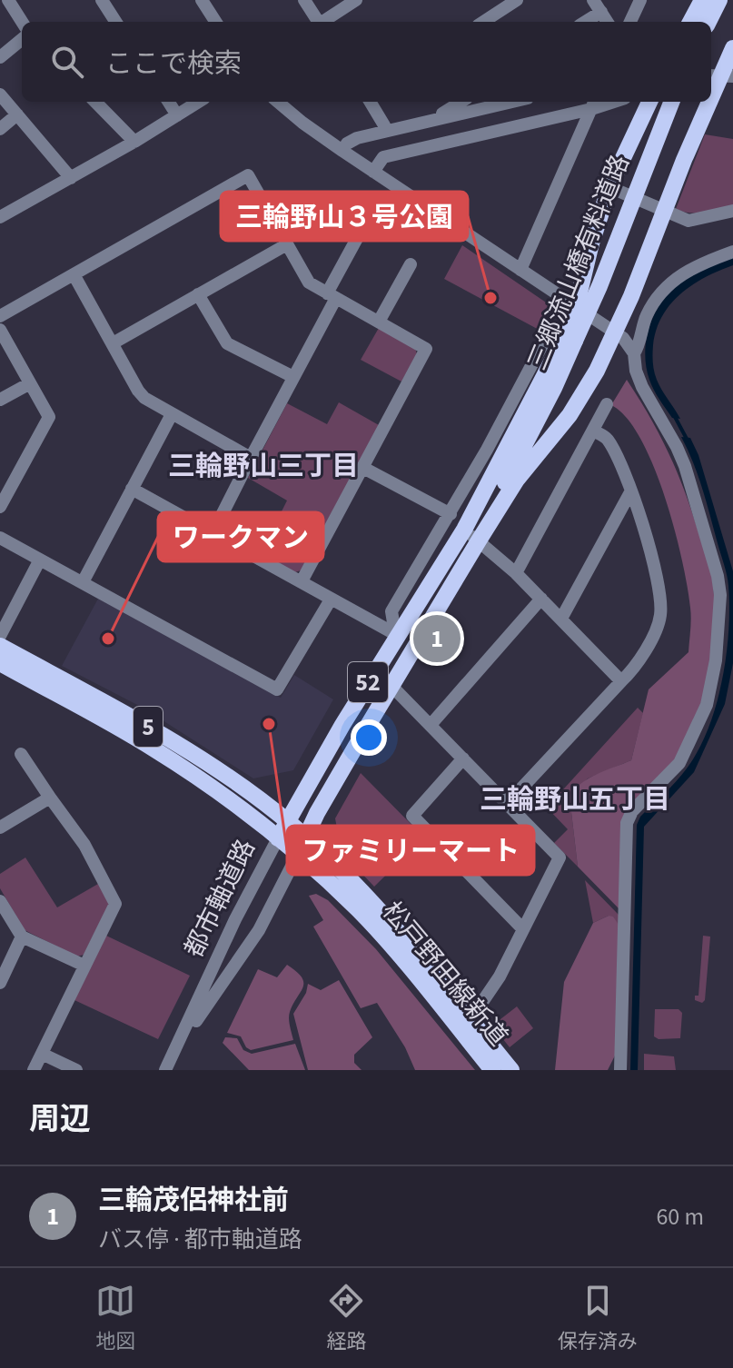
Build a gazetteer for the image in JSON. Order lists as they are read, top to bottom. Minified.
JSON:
{"streets":{"main road":["三郷流山橋有料道路","52","5","都市軸道路","松戸野田線新道"]},"crossings":[["三郷流山橋有料道路","都市軸道路"],["都市軸道路","松戸野田線新道"]],"districts":["三輪野山三丁目","三輪野山五丁目"],"places":["三輪野山３号公園","ワークマン","ファミリーマート"],"page":{"search":"ここで検索","pins":"1","heading":"周辺","list":[{"mark":"1","name":"三輪茂侶神社前","note":"バス停 · 都市軸道路","value":"60 m"}],"nav":["地図","経路","保存済み"]}}
